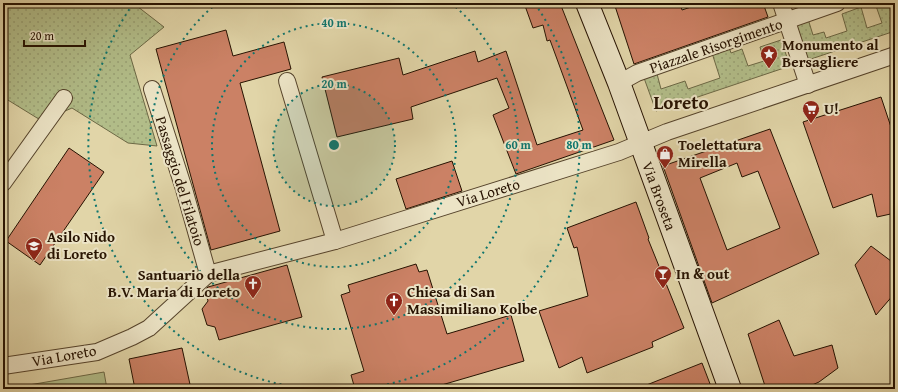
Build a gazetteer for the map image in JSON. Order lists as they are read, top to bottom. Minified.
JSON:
{"streets":{"street":["Piazzale Risorgimento","Passaggio del Filatoio","Via Loreto","Via Broseta"]},"crossings":[["Piazzale Risorgimento","Via Broseta"],["Passaggio del Filatoio","Via Loreto"],["Via Loreto","Via Broseta"]],"districts":["Loreto"],"places":{"place":["Monumento al Bersagliere"],"supermarket":["U!"],"shop":["Toelettatura Mirella"],"school or university":["Asilo Nido di Loreto"],"bar":["In & out"],"church":["Santuario della B.V. Maria di Loreto","Chiesa di San Massimiliano Kolbe"]},"scale_bar":"20 m","rings":["40 m","20 m","60 m","80 m"]}
